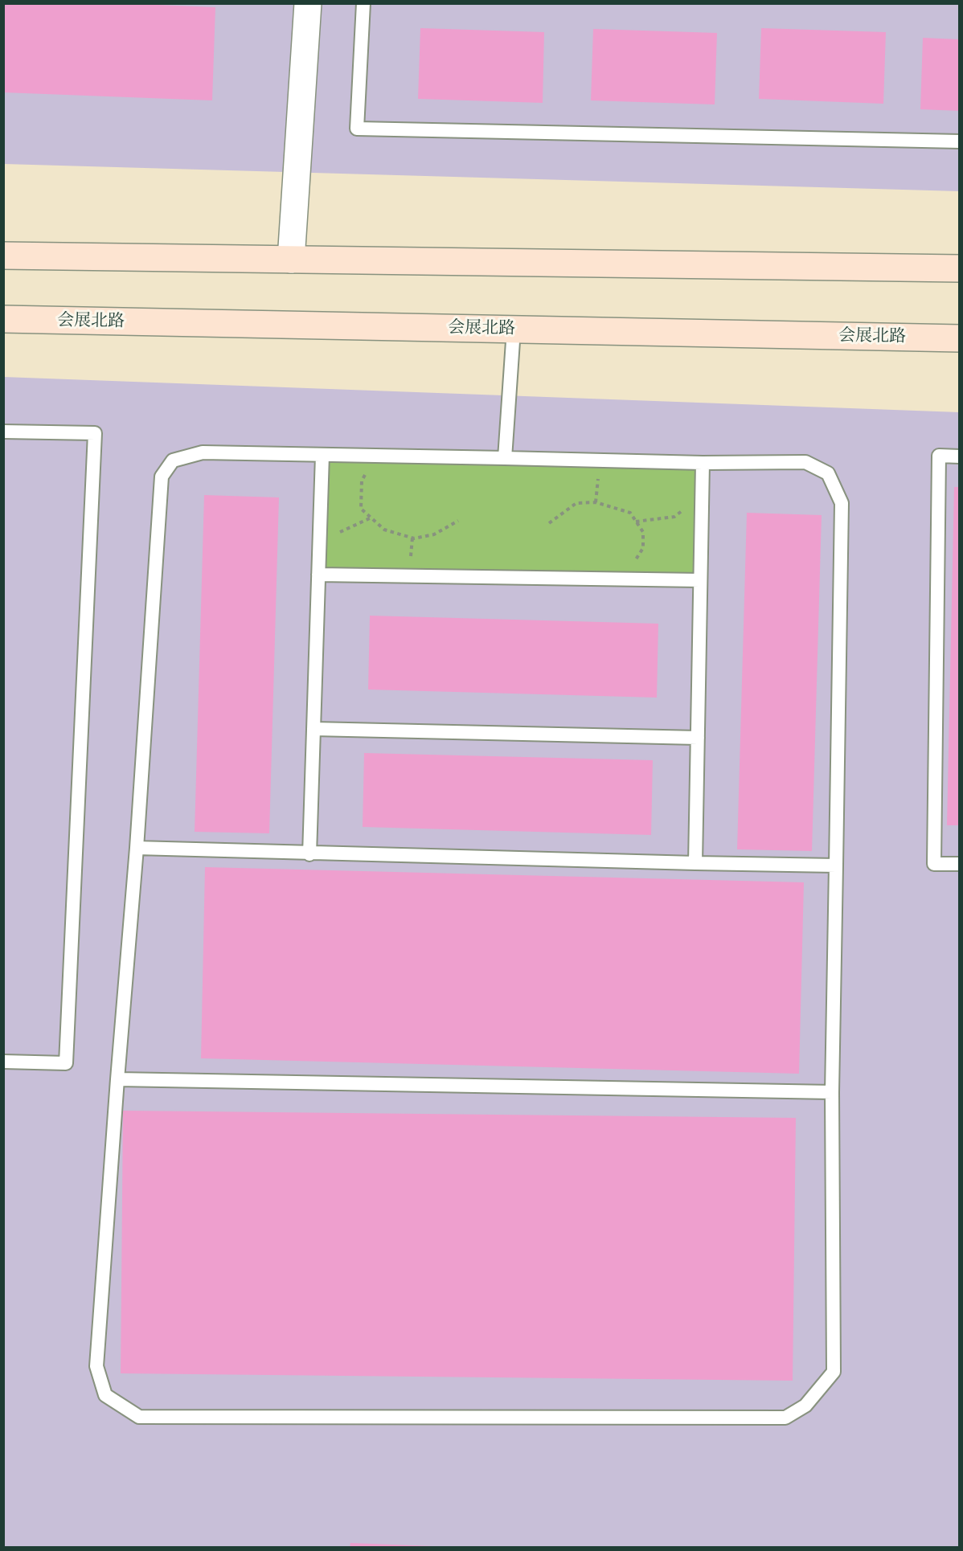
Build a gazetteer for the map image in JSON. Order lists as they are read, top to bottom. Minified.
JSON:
{"streets":{"main road":["会展北路"]}}
